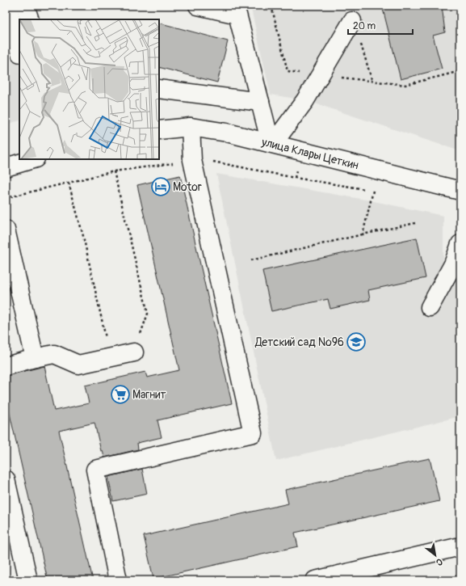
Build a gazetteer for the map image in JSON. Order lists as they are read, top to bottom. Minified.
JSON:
{"streets":{"street":["улица Клары Цеткин"]},"places":{"hotel":["Motor"],"school or university":["Детский сад №96"],"supermarket":["Магнит"]},"scale_bar":"20 m","north":"bottom right"}
